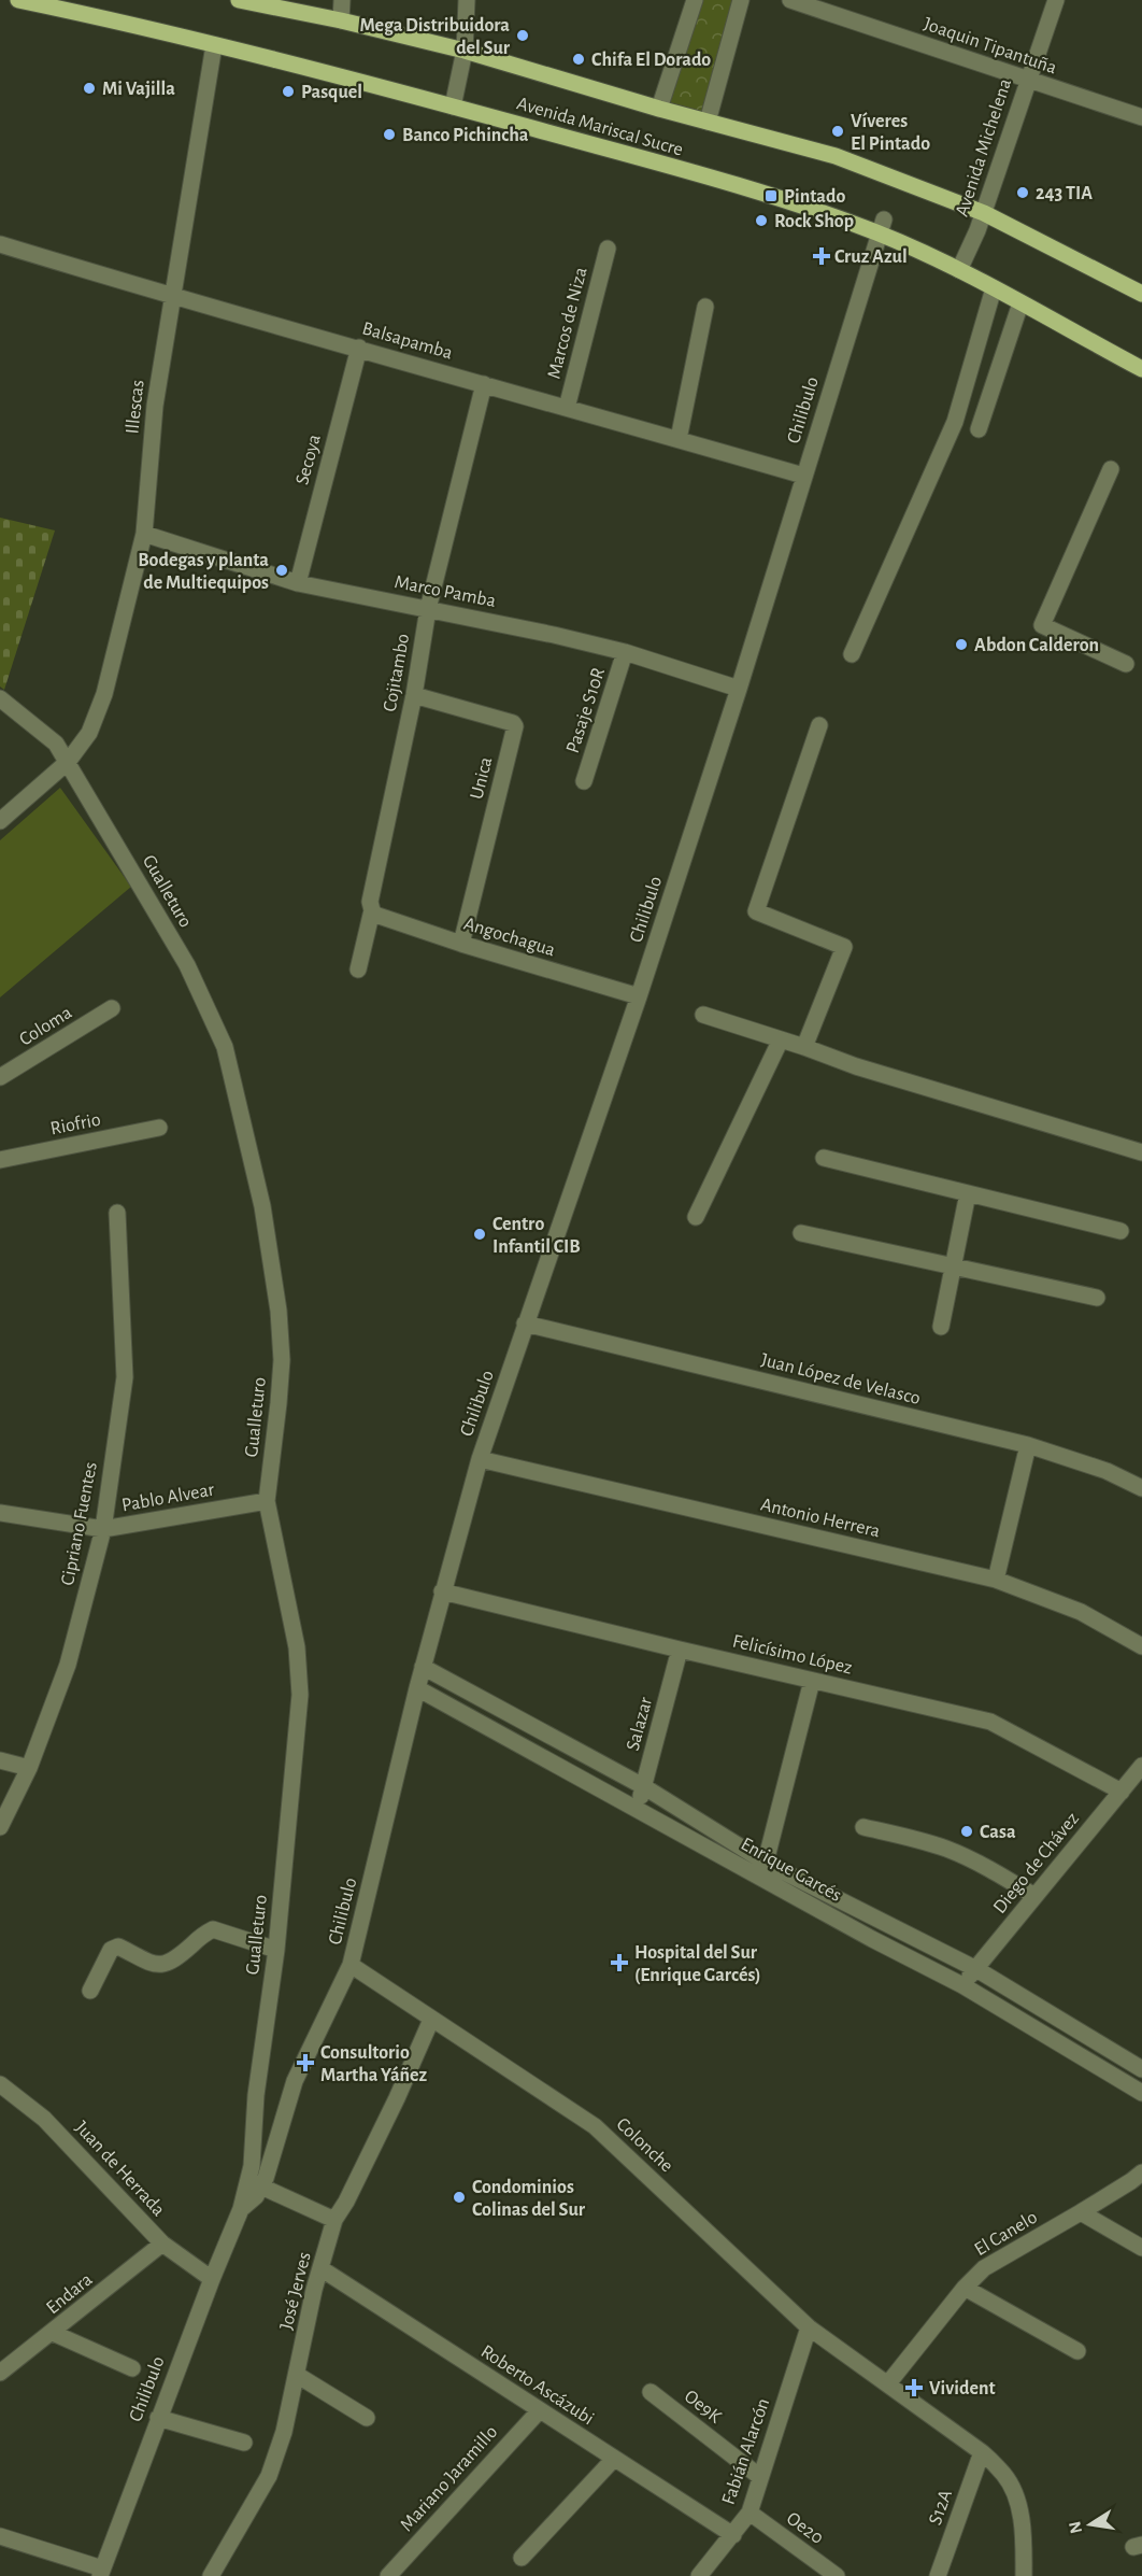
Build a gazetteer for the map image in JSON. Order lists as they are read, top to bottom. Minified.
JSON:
{"streets":{"main road":["Avenida Mariscal Sucre"],"street":["Joaquin Tipantuña","Avenida Michelena","Marcos de Niza","Balsapamba","Illescas","Chilibulo","Secoya","Marco Pamba","Cojitambo","Pasaje S10R","Unica","Gualleturo","Angochagua","Coloma","Riofrio","Juan López de Velasco","Pablo Alvear","Antonio Herrera","Cipriano Fuentes","Felicísimo López","Salazar","Diego de Chávez","Enrique Garcés","Colonche","Juan de Herrada","El Canelo","José Jerves","Endara","Roberto Ascázubi","Oe9K","Fabián Alarcón","Mariano Jaramillo","S12A","Oe20"]},"crossings":[["Joaquin Tipantuña","Avenida Michelena"],["Avenida Mariscal Sucre","Avenida Michelena"],["Avenida Mariscal Sucre","Illescas"],["Avenida Mariscal Sucre","Chilibulo"],["Marcos de Niza","Balsapamba"],["Balsapamba","Illescas"],["Balsapamba","Chilibulo"],["Balsapamba","Secoya"],["Balsapamba","Cojitambo"],["Illescas","Marco Pamba"],["Illescas","Gualleturo"],["Chilibulo","Marco Pamba"],["Chilibulo","Gualleturo"],["Chilibulo","Angochagua"],["Chilibulo","Juan López de Velasco"],["Chilibulo","Antonio Herrera"],["Chilibulo","Felicísimo López"],["Chilibulo","Enrique Garcés"],["Chilibulo","Colonche"],["Chilibulo","Juan de Herrada"],["Secoya","Marco Pamba"],["Marco Pamba","Cojitambo"],["Marco Pamba","Pasaje S10R"],["Cojitambo","Unica"],["Cojitambo","Angochagua"],["Unica","Angochagua"],["Gualleturo","Pablo Alvear"],["Pablo Alvear","Cipriano Fuentes"],["Felicísimo López","Salazar"],["Felicísimo López","Diego de Chávez"],["Salazar","Enrique Garcés"],["Diego de Chávez","Enrique Garcés"],["Colonche","El Canelo"],["Colonche","José Jerves"],["Colonche","Fabián Alarcón"],["Colonche","S12A"],["Juan de Herrada","Endara"],["José Jerves","Roberto Ascázubi"],["Roberto Ascázubi","Fabián Alarcón"],["Roberto Ascázubi","Mariano Jaramillo"],["Oe9K","Fabián Alarcón"],["Fabián Alarcón","Oe20"]],"places":{"other":["Mega Distribuidora del Sur","Chifa El Dorado","Mi Vajilla","Pasquel","Víveres El Pintado","Banco Pichincha","243 TIA","Rock Shop","Bodegas y planta de Multiequipos","Abdon Calderon","Centro Infantil CIB","Casa","Condominios Colinas del Sur"],"transit":["Pintado"],"health":["Cruz Azul","Hospital del Sur (Enrique Garcés)","Consultorio Martha Yáñez","Vivident"]},"north":"left"}
